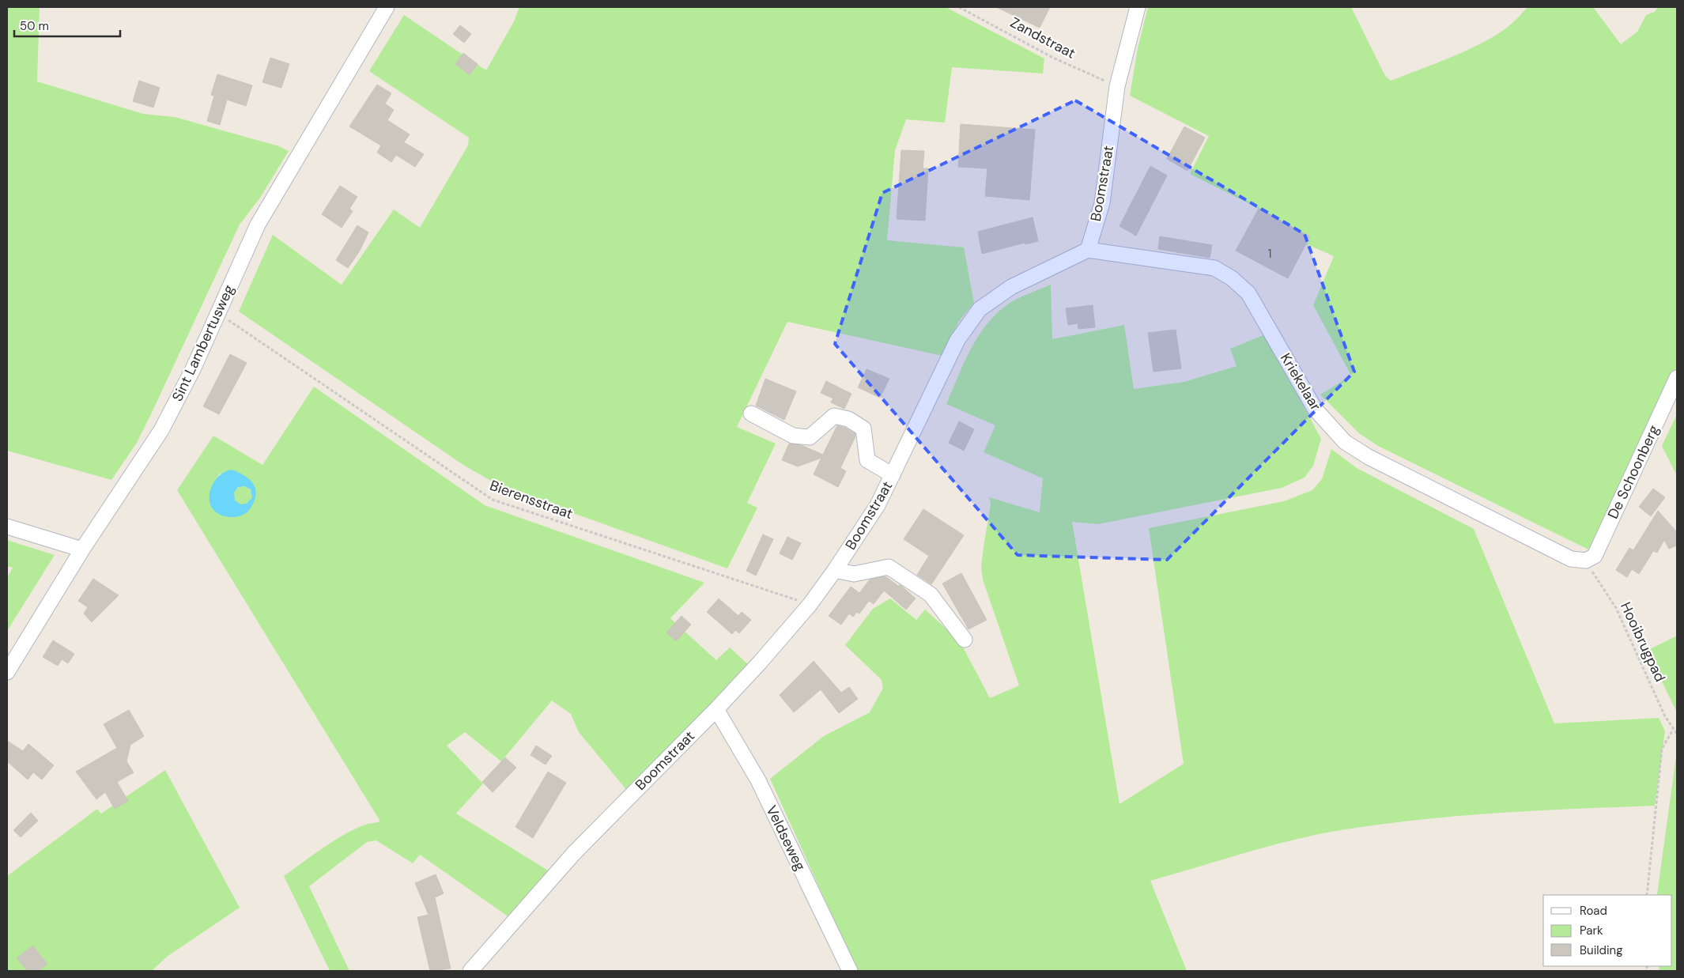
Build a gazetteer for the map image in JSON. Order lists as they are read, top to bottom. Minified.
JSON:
{"streets":{"street":["Boomstraat","Sint Lambertusweg","Kriekelaar","De Schoonberg","Veldseweg"],"path":["Zandstraat","Bierensstraat","Hooibrugpad"]},"crossings":[["Zandstraat","Boomstraat"],["Boomstraat","Kriekelaar"],["Boomstraat","Bierensstraat"],["Boomstraat","Veldseweg"],["Sint Lambertusweg","Bierensstraat"],["Kriekelaar","De Schoonberg"],["Kriekelaar","Hooibrugpad"],["De Schoonberg","Hooibrugpad"]],"house_numbers":["1"],"legend":["Road","Park","Building"],"scale_bar":"50 m"}
